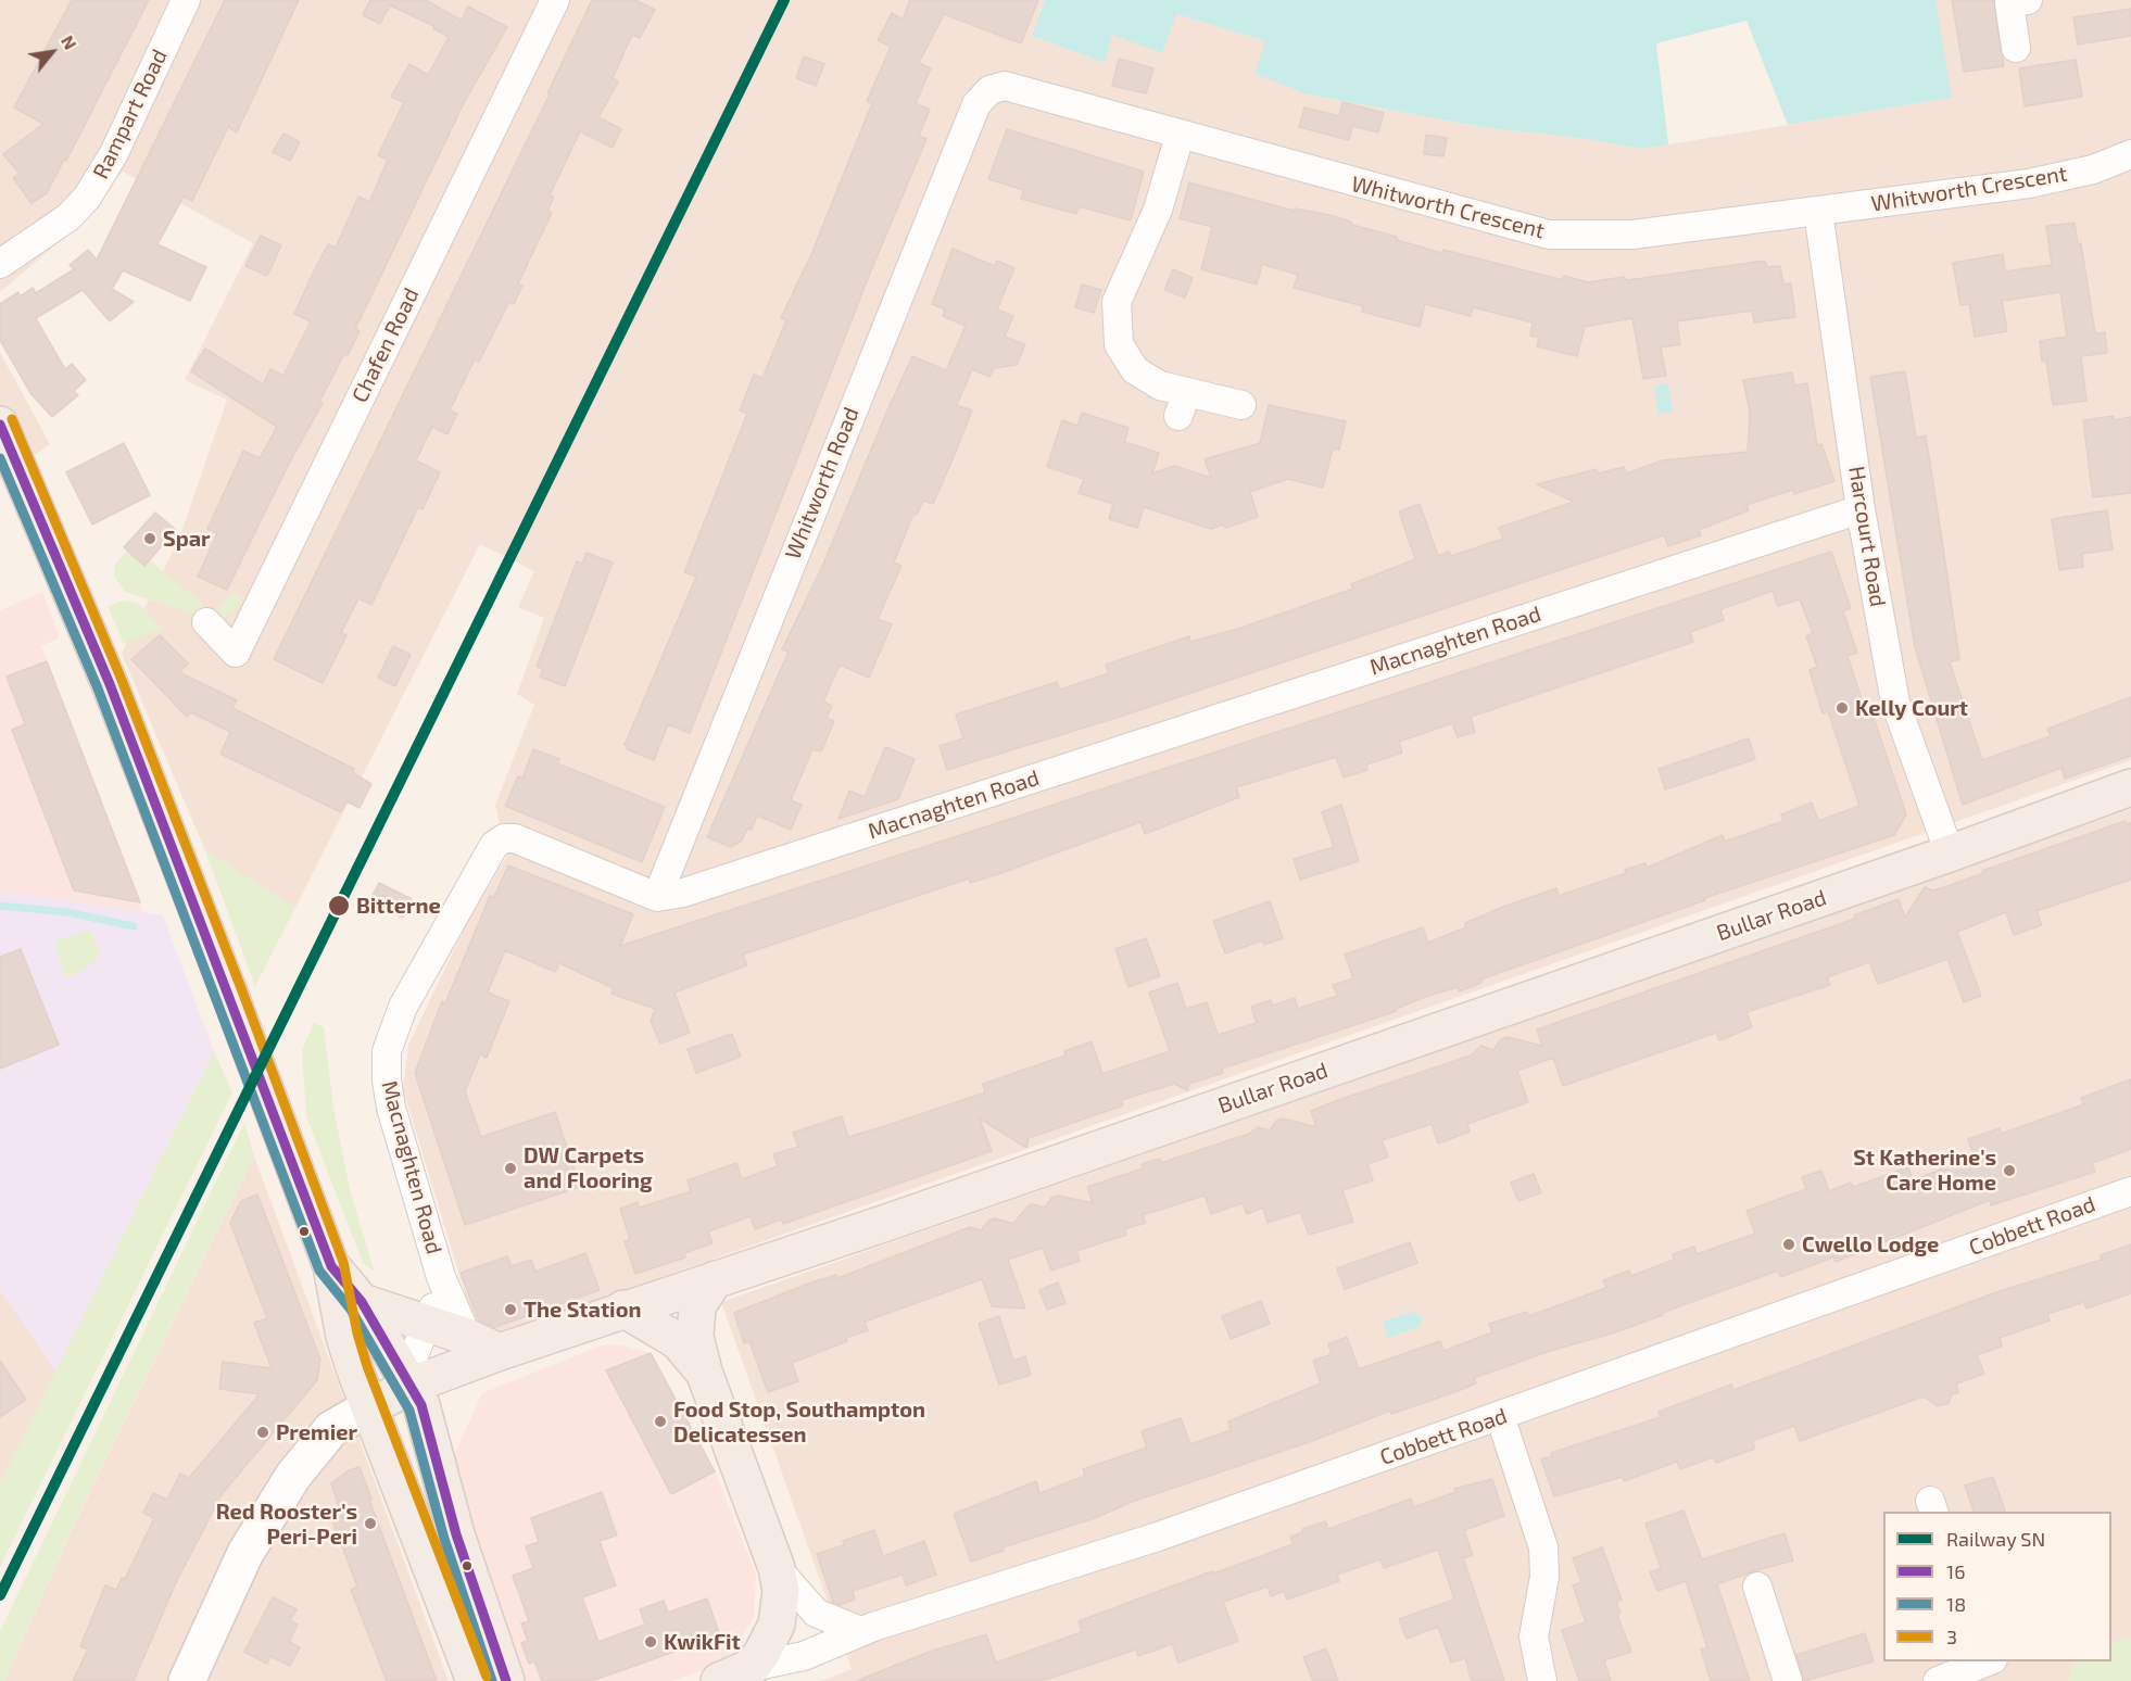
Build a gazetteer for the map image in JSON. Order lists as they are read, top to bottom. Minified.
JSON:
{"streets":{"main road":["Bullar Road","Cobbett Road"],"street":["Rampart Road","Whitworth Crescent","Chafen Road","Whitworth Road","Harcourt Road","Macnaghten Road"]},"crossings":[["Whitworth Crescent","Whitworth Road"],["Whitworth Crescent","Harcourt Road"],["Whitworth Road","Macnaghten Road"],["Harcourt Road","Macnaghten Road"],["Harcourt Road","Bullar Road"],["Macnaghten Road","Bullar Road"]],"places":["Spar","Kelly Court","Bitterne","DW Carpets and Flooring","St Katherine's Care Home","Cwello Lodge","The Station","Food Stop, Southampton Delicatessen","Premier","Red Rooster's Peri-Peri","KwikFit"],"lines":["rail line SN","transit line 3","transit line 16","transit line 18"],"legend":["Railway SN","16","18","3"],"north":"top right"}
